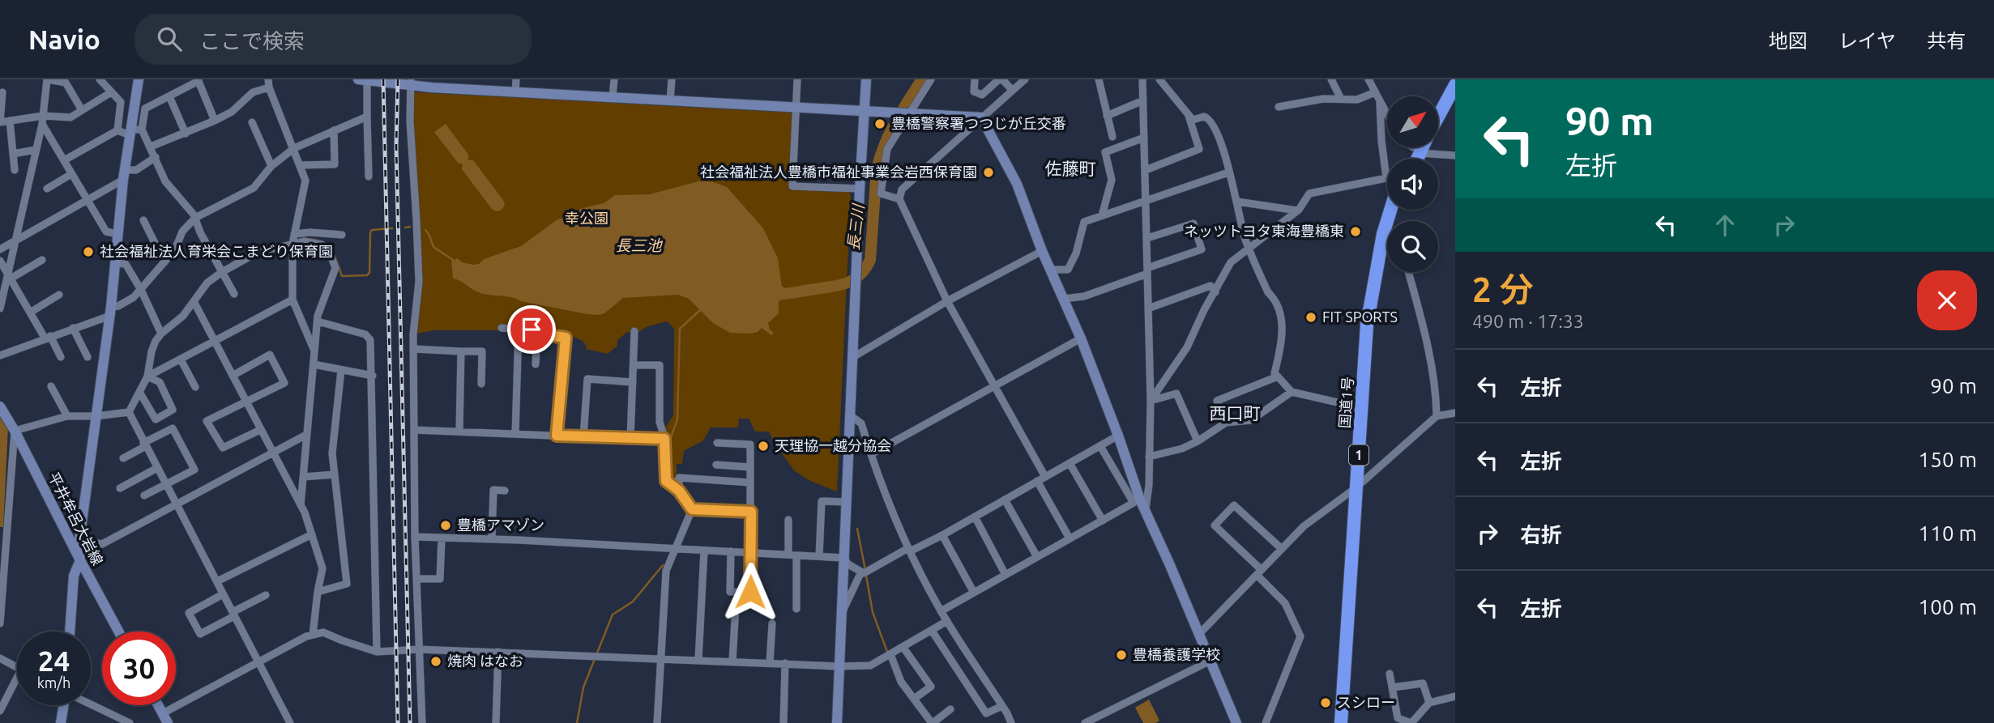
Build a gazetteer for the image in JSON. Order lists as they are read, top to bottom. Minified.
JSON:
{"streets":{"highway":["国道1号","1"],"street":["平井牟呂大岩線"]},"districts":["佐藤町","西口町"],"water":["長三川","長三池"],"parks":["幸公園"],"places":["豊橋警察署つつじが丘交番","社会福祉法人豊橋市福祉事業会岩西保育園","ネッツトヨタ東海豊橋東","社会福祉法人育栄会こまどり保育園","FIT SPORTS","天理協一越分協会","豊橋アマゾン","豊橋養護学校","焼肉 はなお","スシロー"],"north":"top right","page":{"header":"Navio","search":"ここで検索","nav":["地図","レイヤ","共有"],"turn":["90 m","左折"],"heading":["2 分","490 m · 17:33"],"list":[{"name":"左折","value":"90 m"},{"name":"左折","value":"150 m"},{"name":"右折","value":"110 m"},{"name":"左折","value":"100 m"}],"speed":"24 km/h","limit":"30"}}
